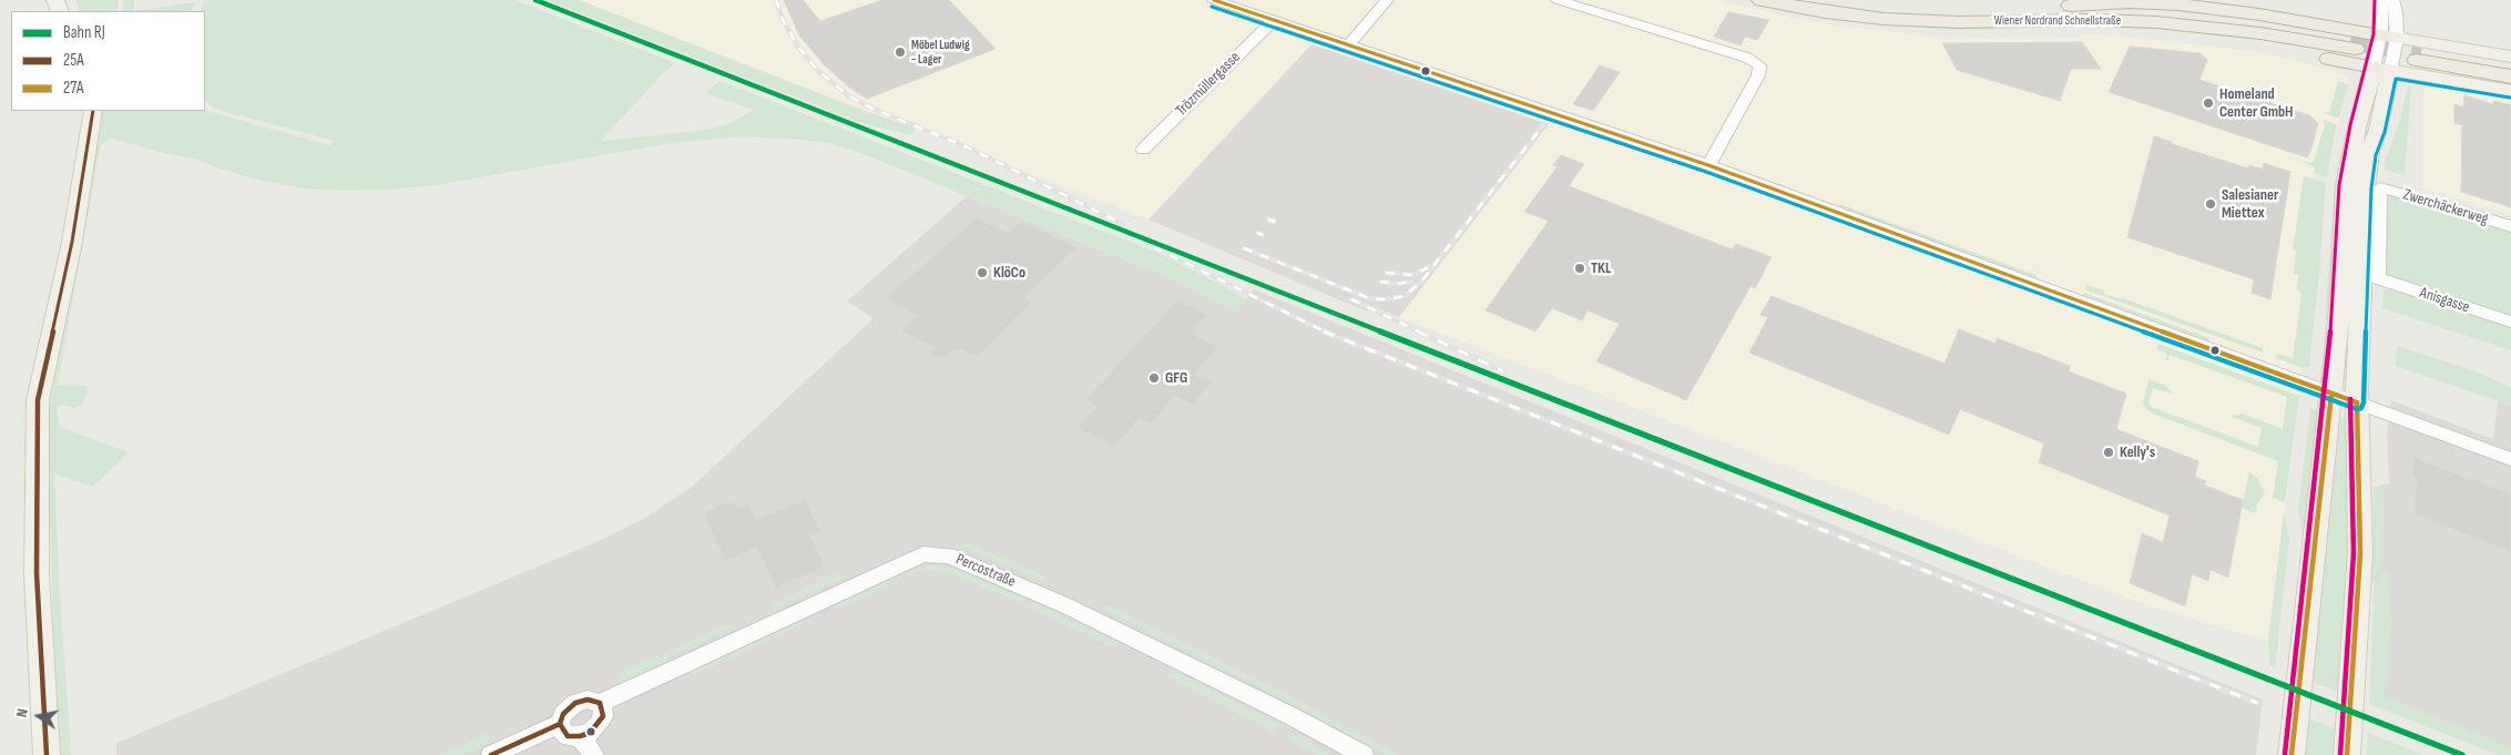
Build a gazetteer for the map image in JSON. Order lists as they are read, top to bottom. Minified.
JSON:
{"streets":{"highway":["Wiener Nordrand Schnellstraße"],"street":["Trözmüllergasse","Zwerchäckerweg","Anisgasse","Percostraße"]},"crossings":[["Zwerchäckerweg","Anisgasse"]],"places":["Möbel Ludwig - Lager","Homeland Center GmbH","Salesianer Miettex","TKL","KlöCo","GFG","Kelly's"],"lines":["rail line RJ","transit line 27A","transit line 25A"],"legend":["Bahn RJ","25A","27A"],"north":"left"}
